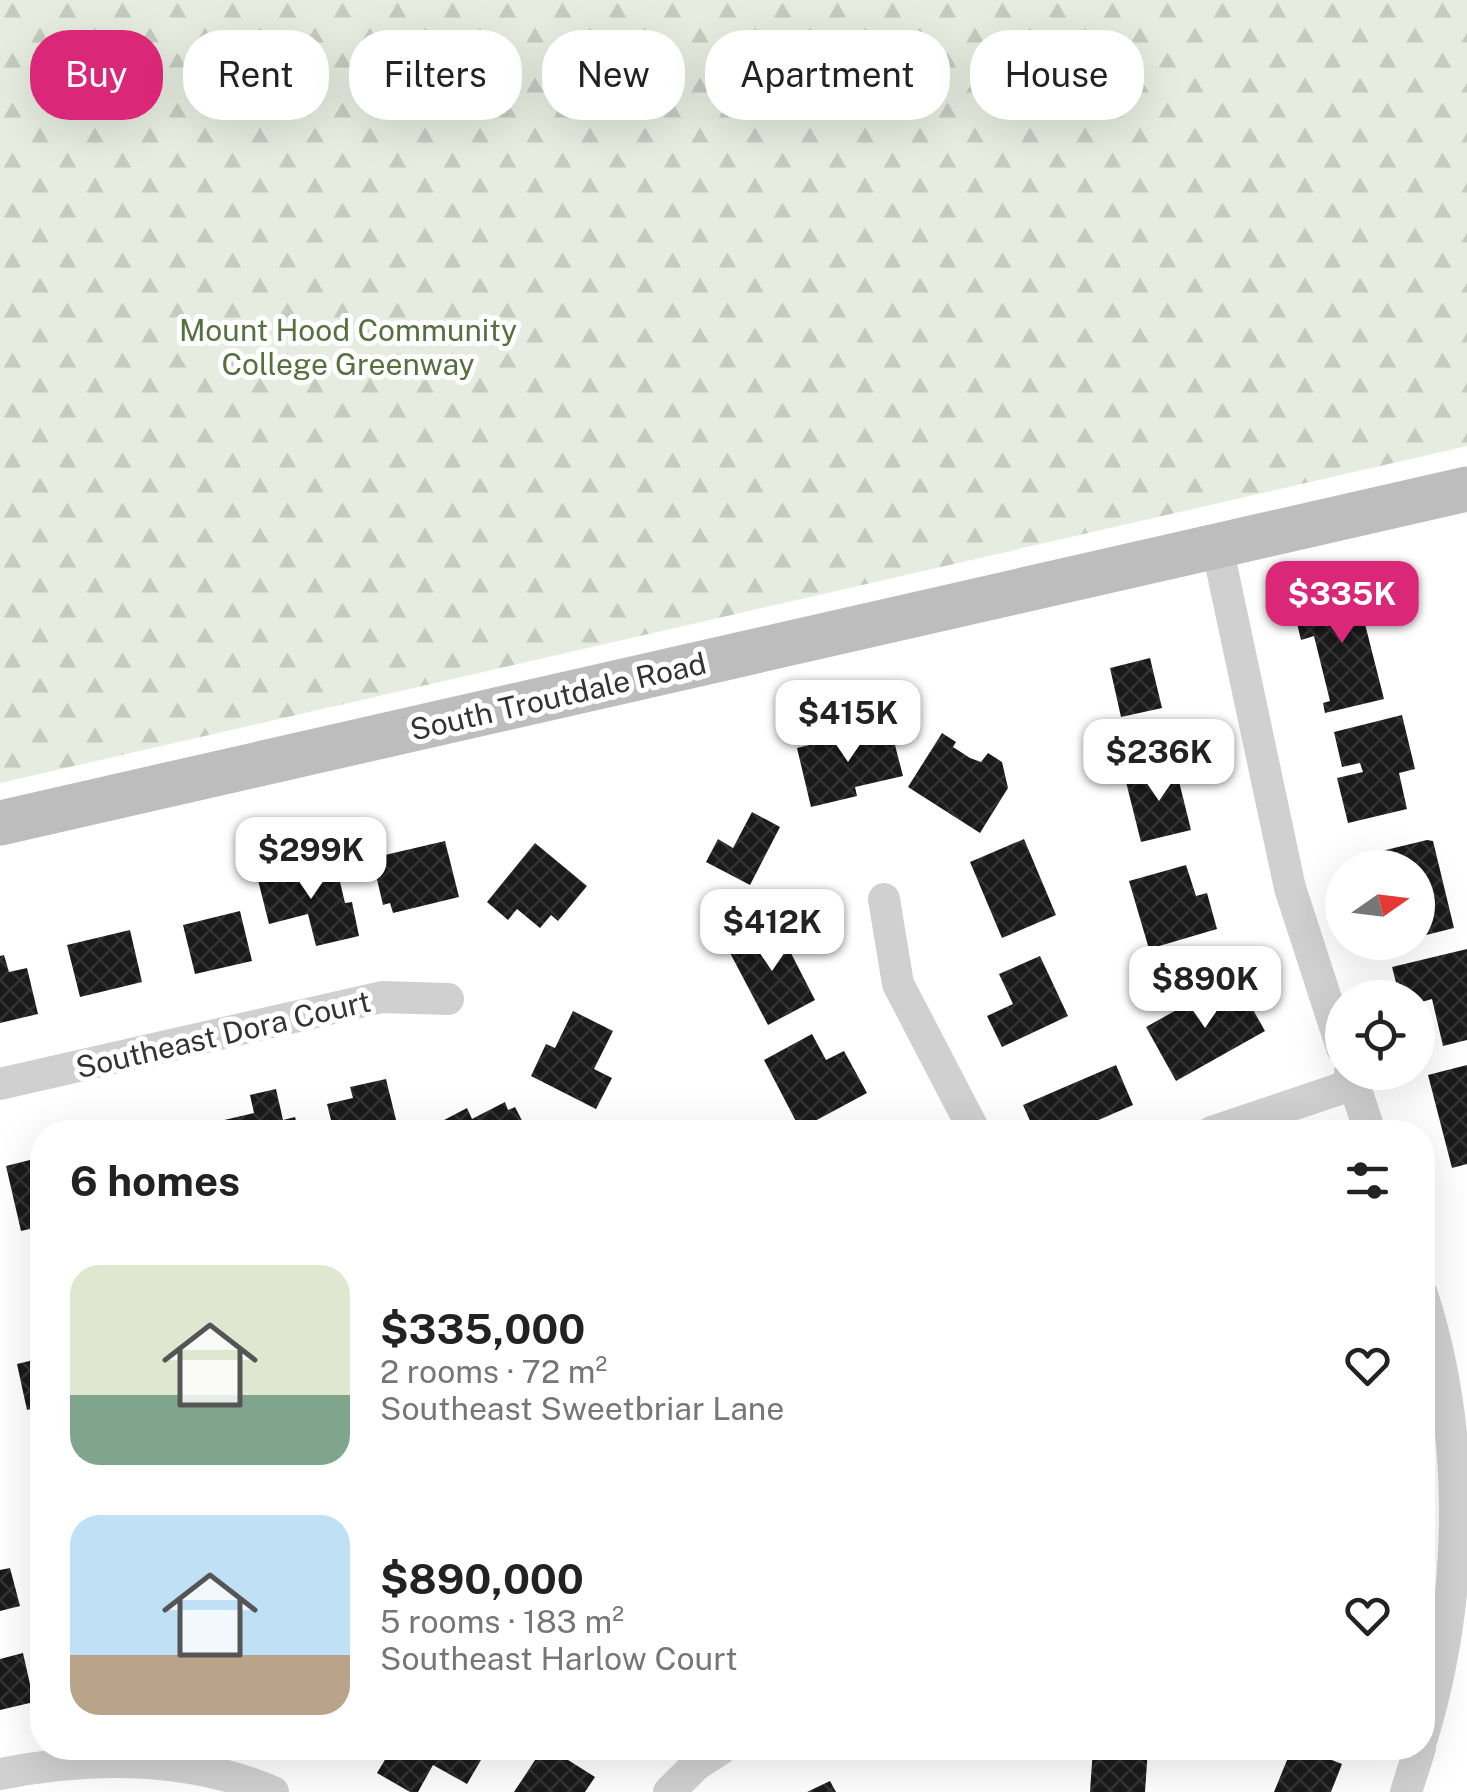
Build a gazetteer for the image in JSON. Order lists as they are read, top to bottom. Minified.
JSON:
{"streets":{"main road":["South Troutdale Road"],"street":["Southeast Dora Court"]},"parks":["Mount Hood Community College Greenway"],"north":"right","page":{"chip":["Buy","Rent","Filters","New","Apartment","House"],"price":["$335K","$415K","$236K","$299K","$412K","$890K"],"heading":"6 homes","list":[{"name":"$335,000","note":"2 rooms · 72 m² · Southeast Sweetbriar Lane"},{"name":"$890,000","note":"5 rooms · 183 m² · Southeast Harlow Court"}]}}
